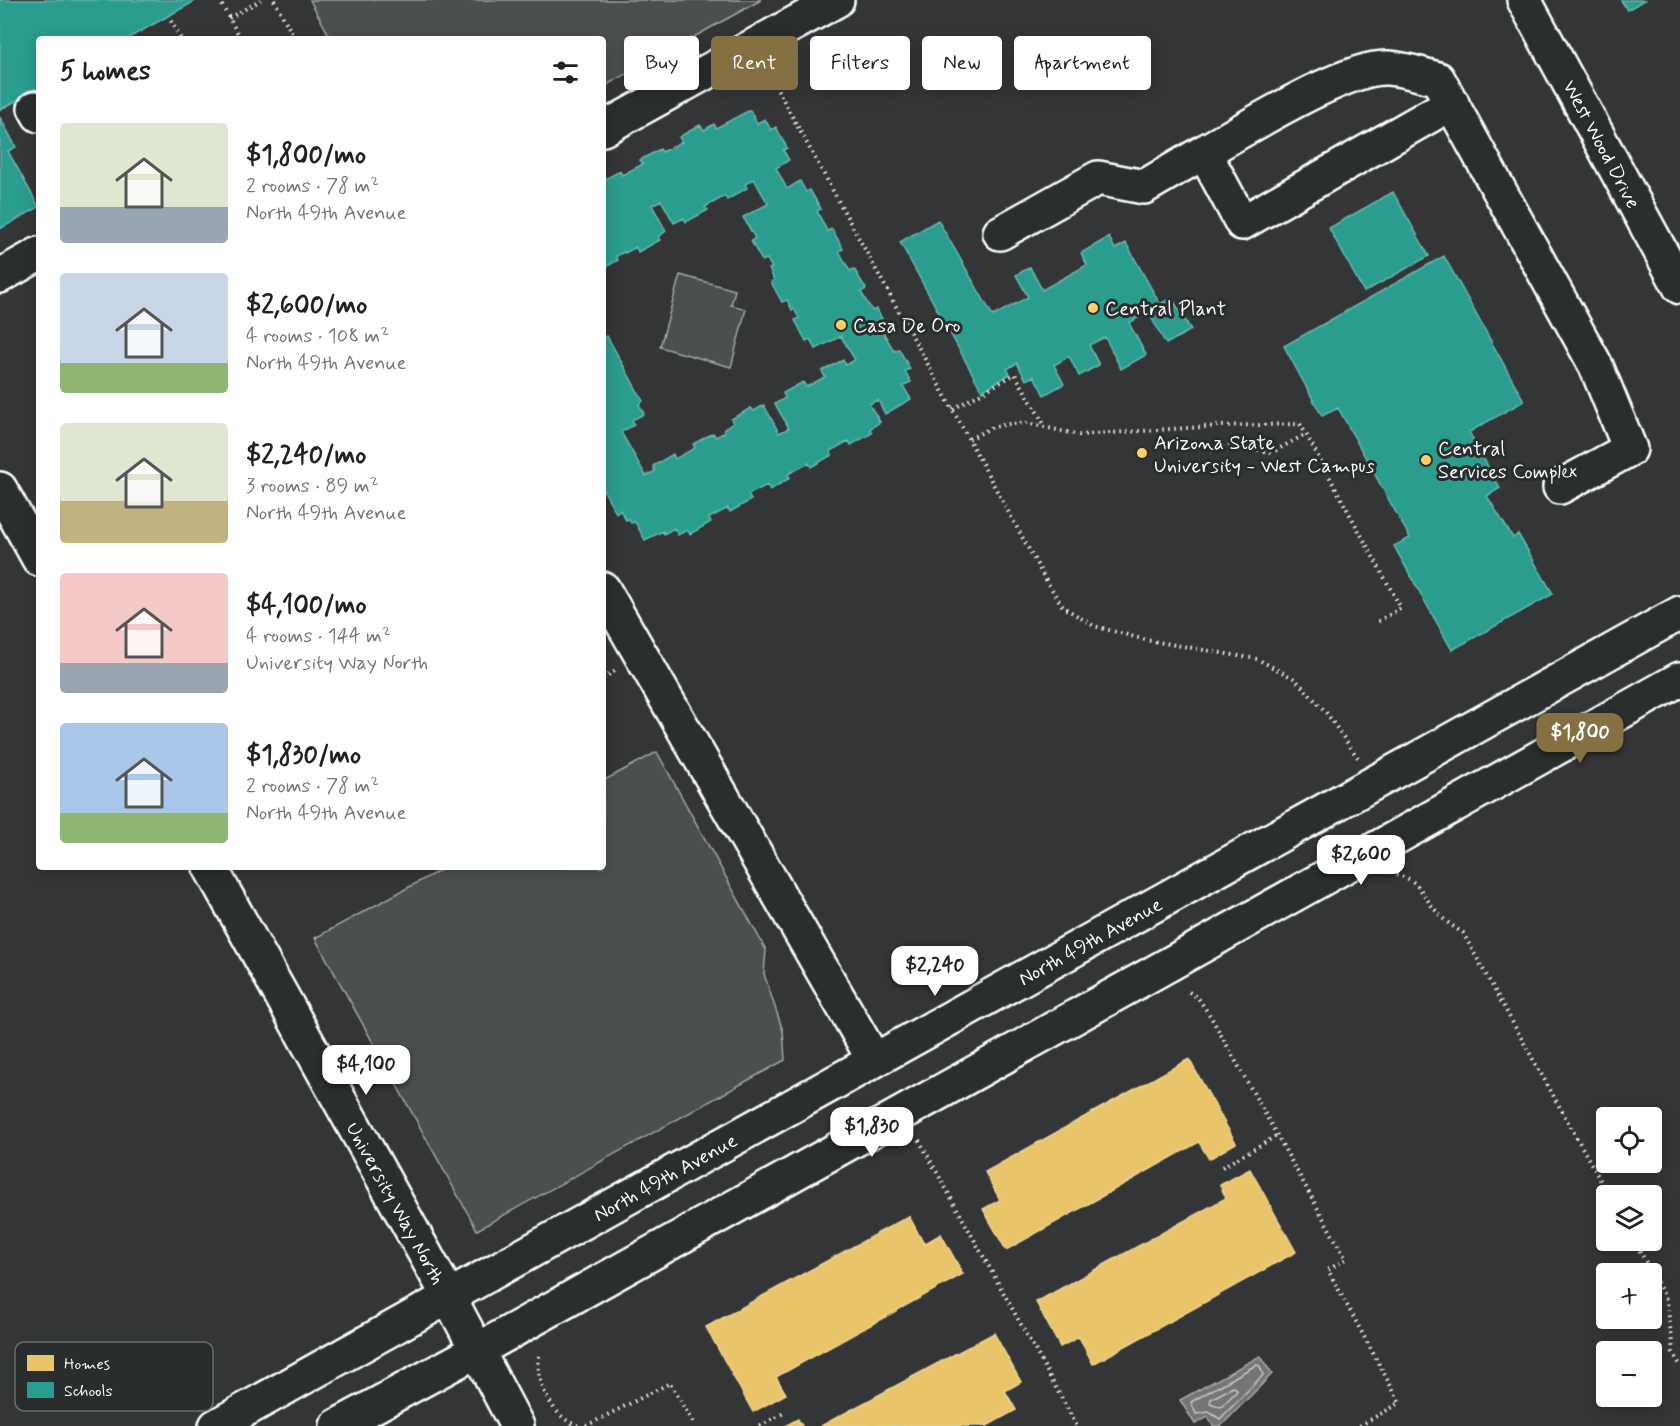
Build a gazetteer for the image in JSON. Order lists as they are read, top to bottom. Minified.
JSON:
{"streets":{"street":["West Wood Drive","North 49th Avenue","University Way North"]},"crossings":[["North 49th Avenue","University Way North"]],"places":["Central Plant","Casa De Oro","Arizona State University - West Campus","Central Services Complex"],"legend":["Homes","Schools"],"page":{"chip":["Buy","Rent","Filters","New","Apartment"],"heading":"5 homes","list":[{"name":"$1,800/mo","note":"2 rooms · 78 m² · North 49th Avenue"},{"name":"$2,600/mo","note":"4 rooms · 108 m² · North 49th Avenue"},{"name":"$2,240/mo","note":"3 rooms · 89 m² · North 49th Avenue"},{"name":"$4,100/mo","note":"4 rooms · 144 m² · University Way North"},{"name":"$1,830/mo","note":"2 rooms · 78 m² · North 49th Avenue"}],"price":["$1,800","$2,600","$2,240","$4,100","$1,830"],"map_buttons":["+","−"]}}
